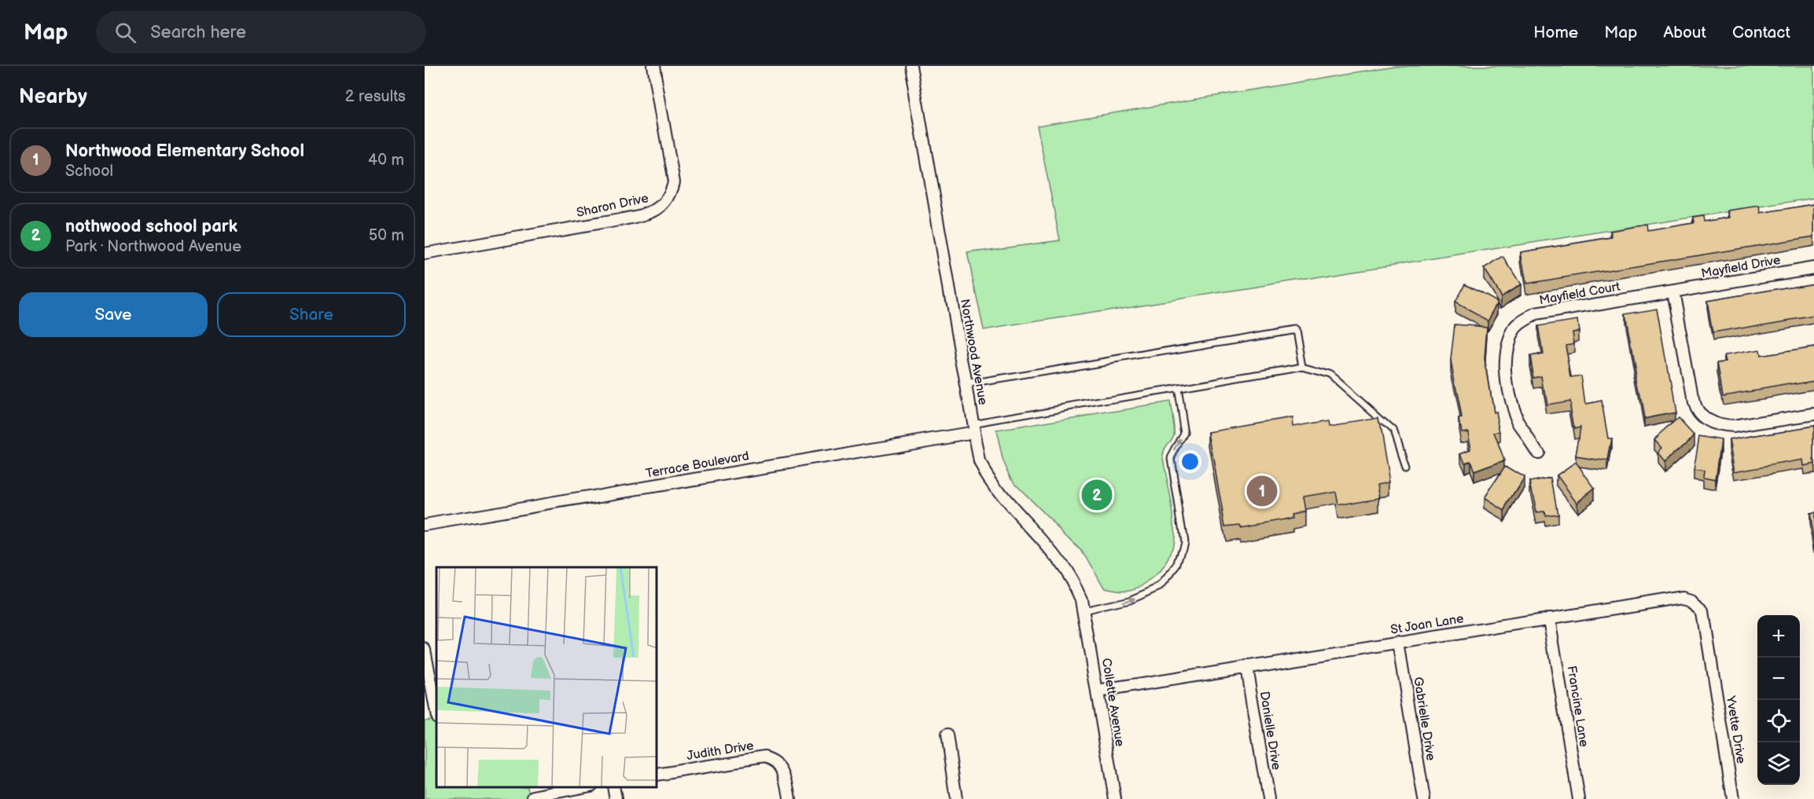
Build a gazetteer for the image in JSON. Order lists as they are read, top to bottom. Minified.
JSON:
{"streets":{"street":["Sharon Drive","Mayfield Drive","Mayfield Court","Northwood Avenue","Terrace Boulevard","St Joan Lane","Collette Avenue","Francine Lane","Gabrielle Drive","Yvette Drive","Danielle Drive","Judith Drive"]},"crossings":[["Mayfield Drive","Mayfield Court"],["Northwood Avenue","Terrace Boulevard"],["Northwood Avenue","Collette Avenue"],["St Joan Lane","Collette Avenue"],["St Joan Lane","Francine Lane"],["St Joan Lane","Gabrielle Drive"],["St Joan Lane","Yvette Drive"],["St Joan Lane","Danielle Drive"]],"page":{"header":"Map","search":"Search here","nav":["Home","Map","About","Contact"],"heading":["Nearby","2 results"],"list":[{"mark":"1","name":"Northwood Elementary School","note":"School","value":"40 m"},{"mark":"2","name":"nothwood school park","note":"Park · Northwood Avenue","value":"50 m"}],"buttons":["Save","Share"],"pins":["1","2"],"map_buttons":["+","−"]}}
